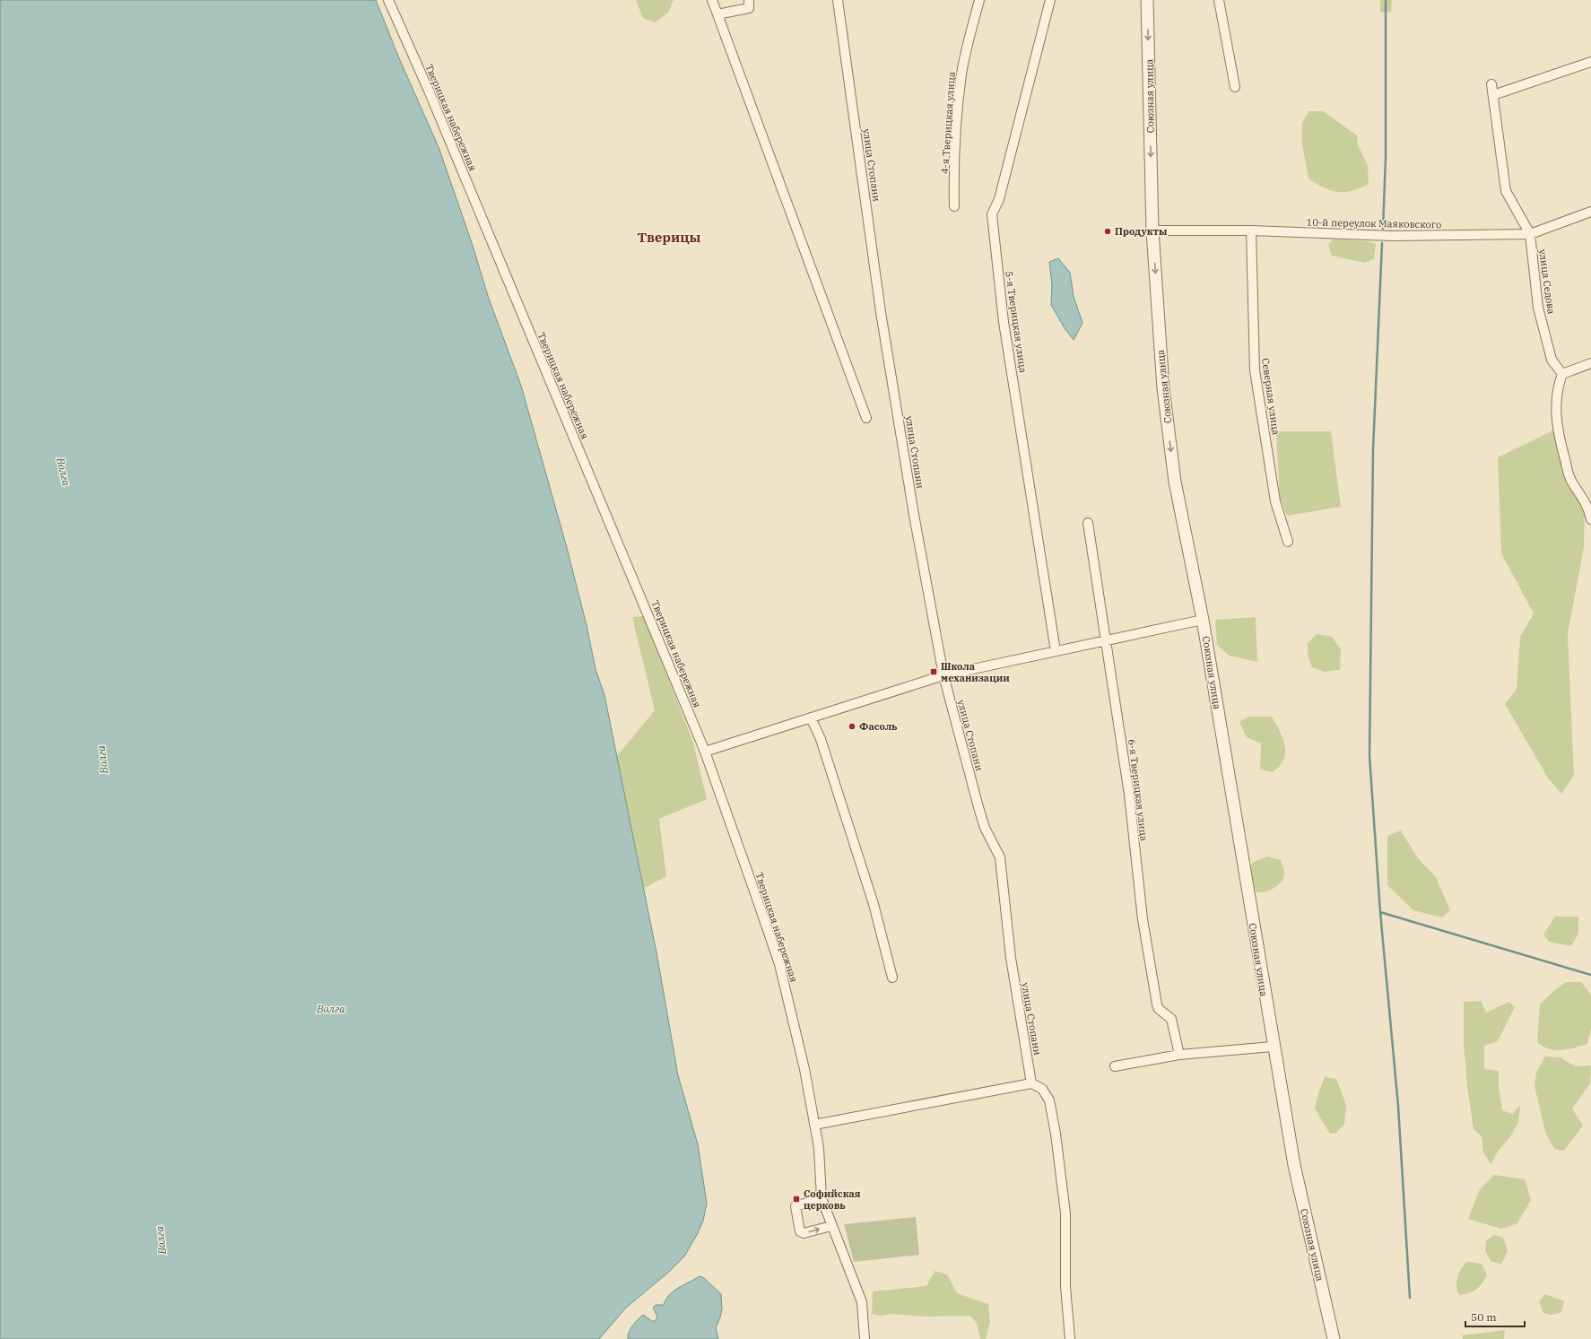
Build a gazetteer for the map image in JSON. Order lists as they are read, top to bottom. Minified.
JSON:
{"streets":{"street":["Союзная улица","Тверицкая набережная","4-я Тверицкая улица","улица Стопани","10-й переулок Маяковского","улица Седова","5-я Тверицкая улица","Северная улица","6-я Тверицкая улица"]},"crossings":[["Союзная улица","10-й переулок Маяковского"],["10-й переулок Маяковского","улица Седова"],["10-й переулок Маяковского","Северная улица"]],"one_way":["Союзная улица"],"districts":["Тверицы"],"water":["Волга"],"places":{"other":["Продукты","Фасоль"],"transit":["Школа механизации","Софийская церковь"]},"scale_bar":"50 m"}
